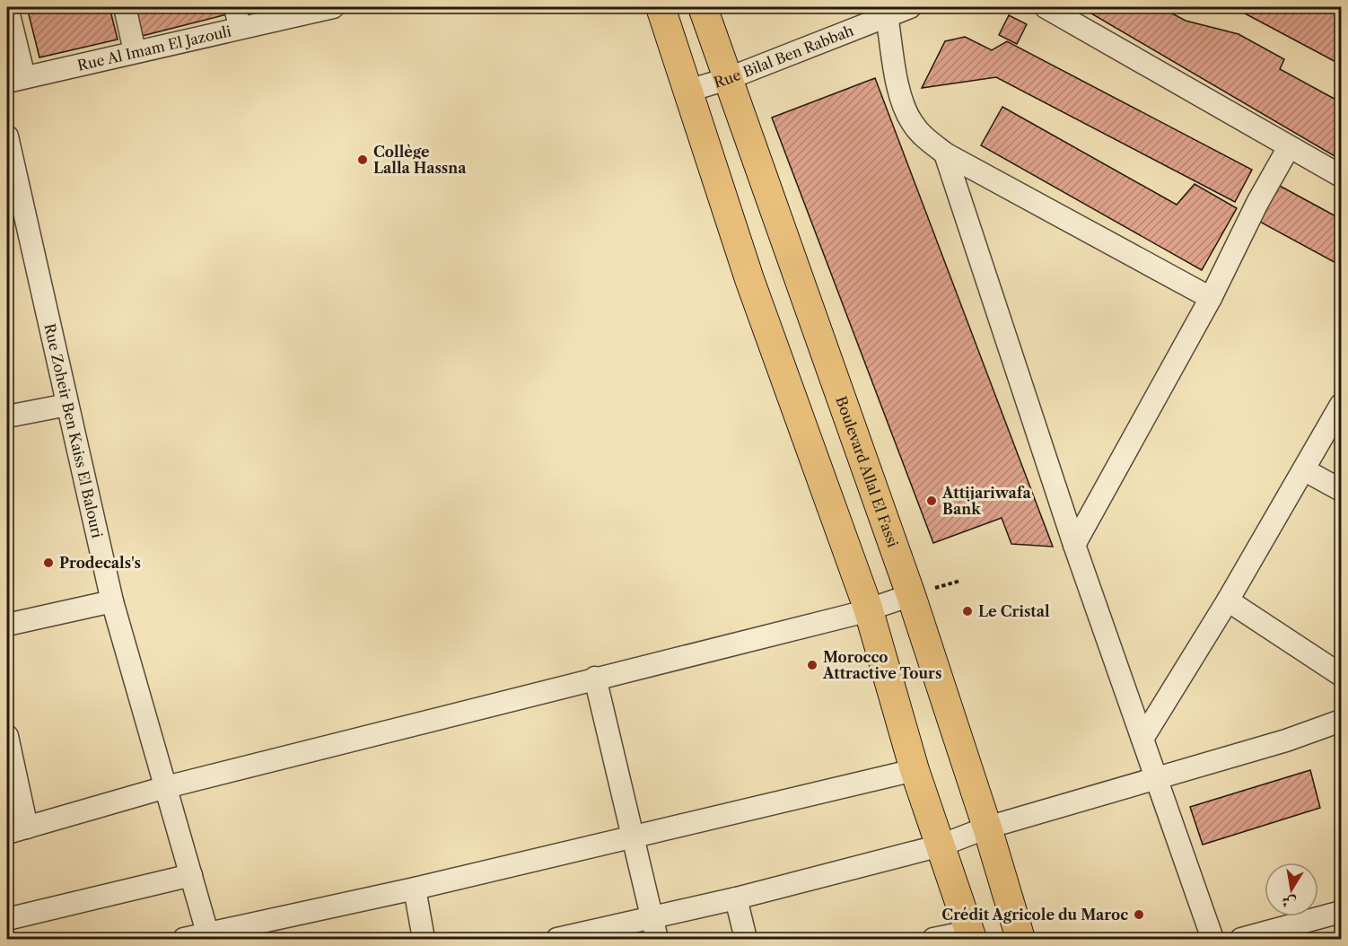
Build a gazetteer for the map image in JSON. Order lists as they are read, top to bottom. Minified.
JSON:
{"streets":{"main road":["Boulevard Allal El Fassi"],"street":["Rue Al Imam El Jazouli","Rue Bilal Ben Rabbah","Rue Zoheir Ben Kaiss El Balouri"]},"crossings":[["Rue Bilal Ben Rabbah","Boulevard Allal El Fassi"]],"places":["Collège Lalla Hassna","Attijariwafa Bank","Prodecals's","Le Cristal","Morocco Attractive Tours","Crédit Agricole du Maroc"],"north":"bottom"}
